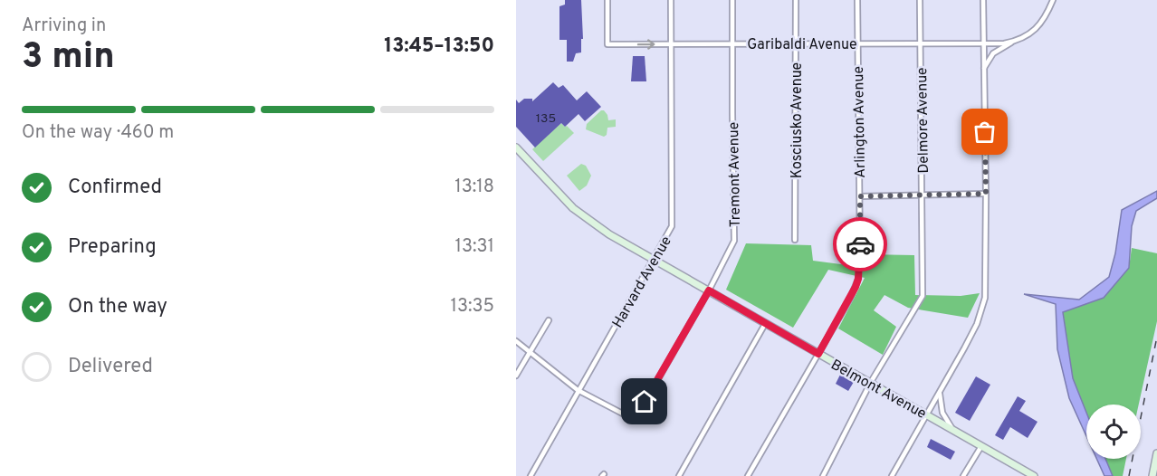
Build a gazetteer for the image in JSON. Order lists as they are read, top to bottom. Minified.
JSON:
{"streets":{"street":["Garibaldi Avenue","Kosciusko Avenue","Delmore Avenue","Arlington Avenue","Tremont Avenue","Harvard Avenue","Belmont Avenue"]},"crossings":[["Garibaldi Avenue","Kosciusko Avenue"],["Garibaldi Avenue","Delmore Avenue"],["Garibaldi Avenue","Arlington Avenue"],["Garibaldi Avenue","Tremont Avenue"],["Garibaldi Avenue","Harvard Avenue"],["Delmore Avenue","Belmont Avenue"],["Arlington Avenue","Belmont Avenue"],["Tremont Avenue","Harvard Avenue"],["Tremont Avenue","Belmont Avenue"],["Harvard Avenue","Belmont Avenue"]],"house_numbers":["135"],"page":{"heading":["3 min","Arriving in","13:45–13:50"],"bar":"On the way · 460 m","list":[["Confirmed","13:18"],["Preparing","13:31"],["On the way","13:35"],"Delivered"]}}
